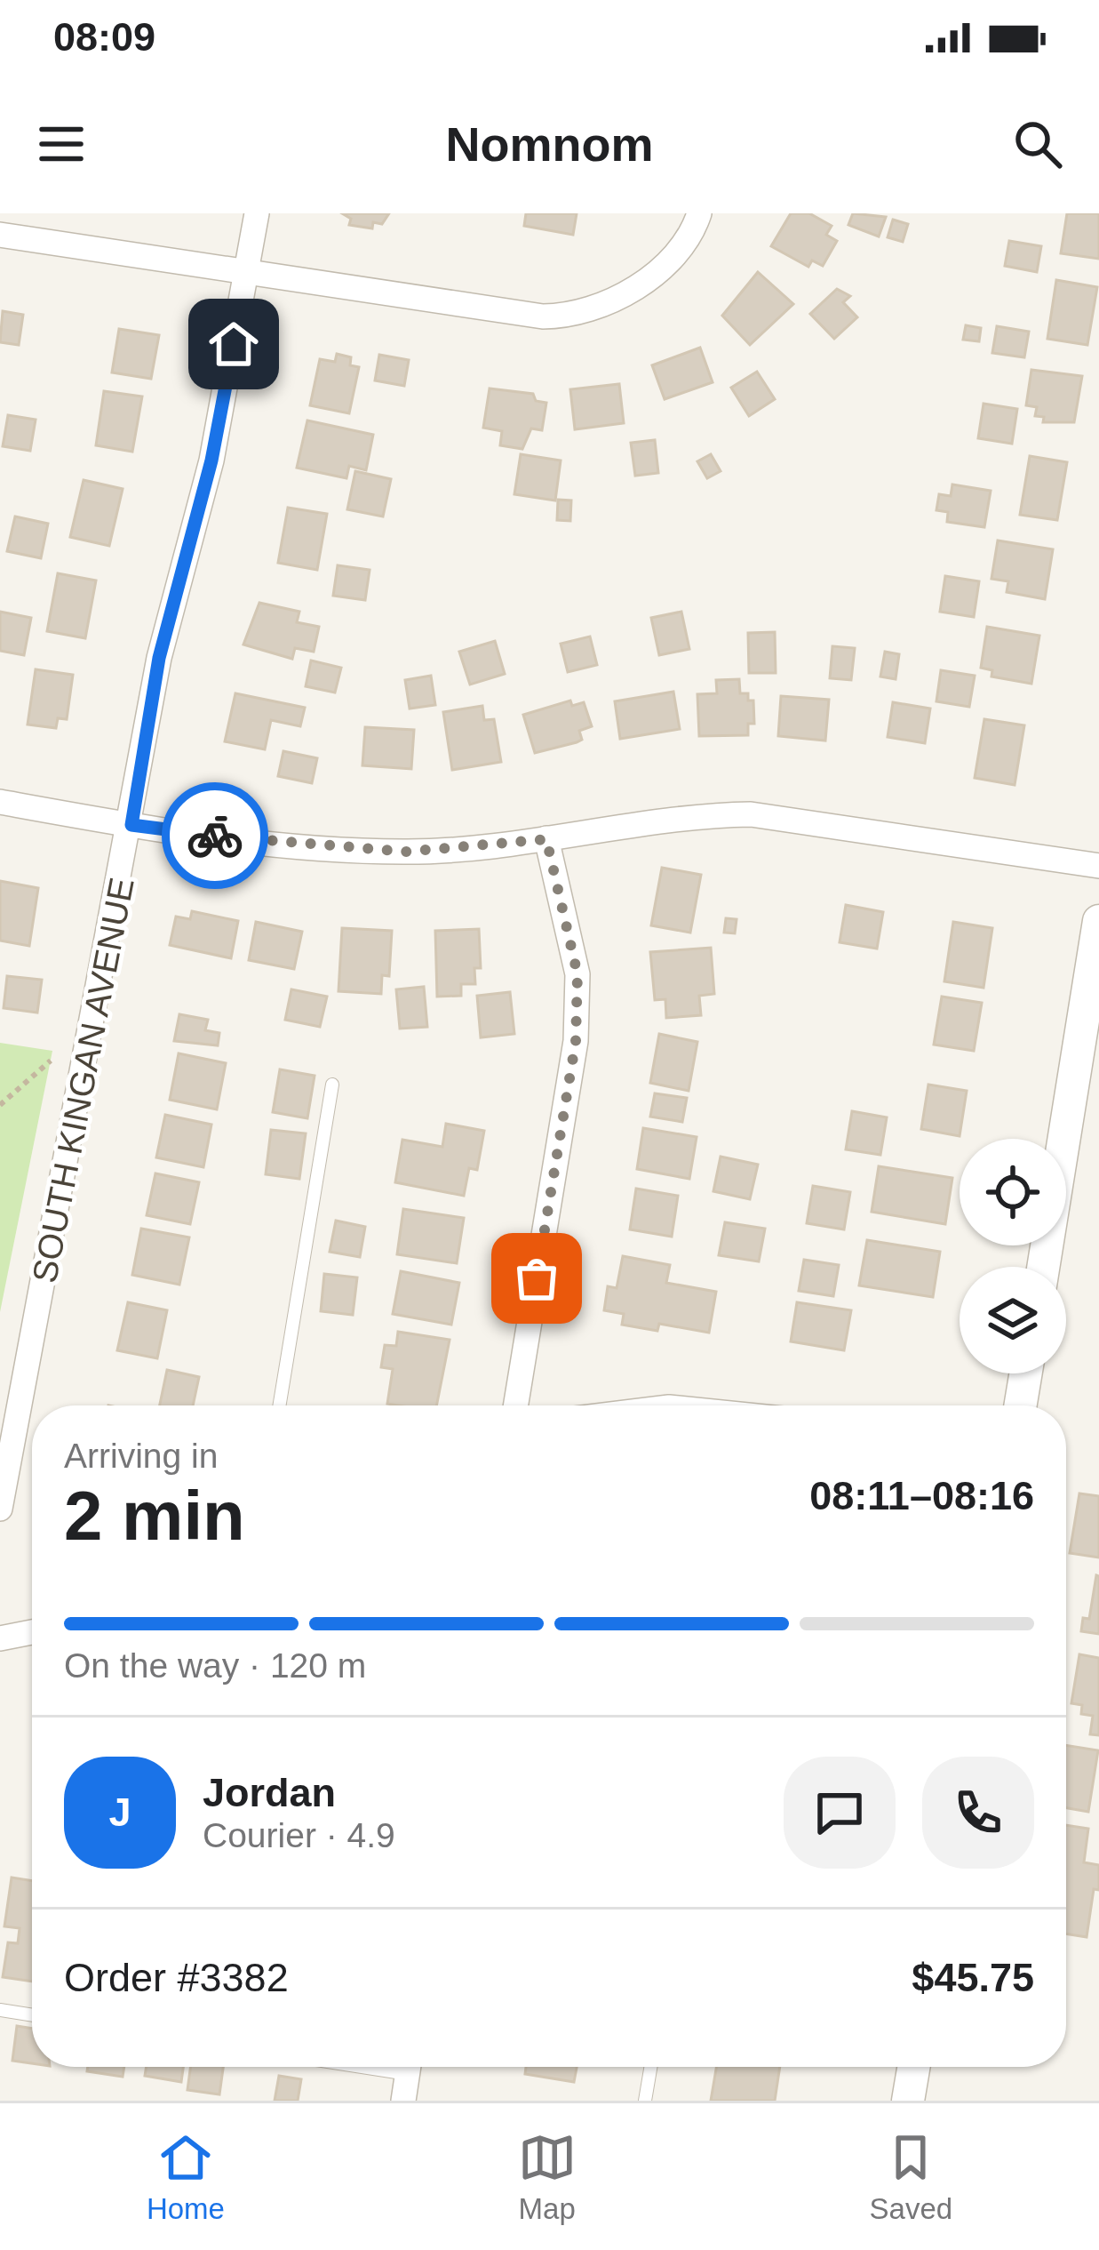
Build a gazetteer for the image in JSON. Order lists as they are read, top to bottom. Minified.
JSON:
{"streets":{"street":["SOUTH KINGAN AVENUE"]},"page":{"status":"08:09","header":"Nomnom","heading":["2 min","Arriving in","08:11–08:16"],"panel":["Jordan","Courier · 4.9","Order #3382","$45.75"],"bar":"On the way · 120 m","round":"J","tabs":["Home","Map","Saved"]}}
